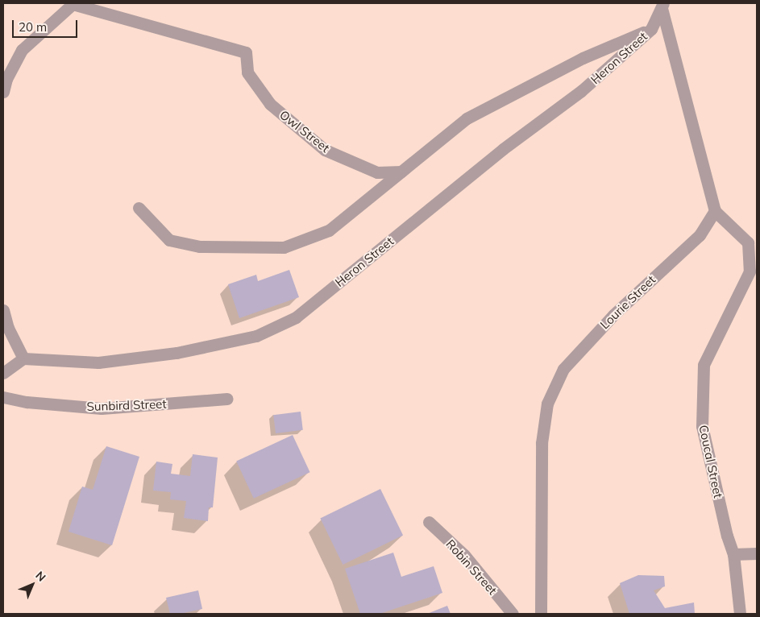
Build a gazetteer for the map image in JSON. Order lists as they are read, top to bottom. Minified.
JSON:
{"streets":{"street":["Heron Street","Owl Street","Lourie Street","Sunbird Street","Coucal Street","Robin Street"]},"crossings":[["Lourie Street","Coucal Street"]],"scale_bar":"20 m","north":"top right"}
